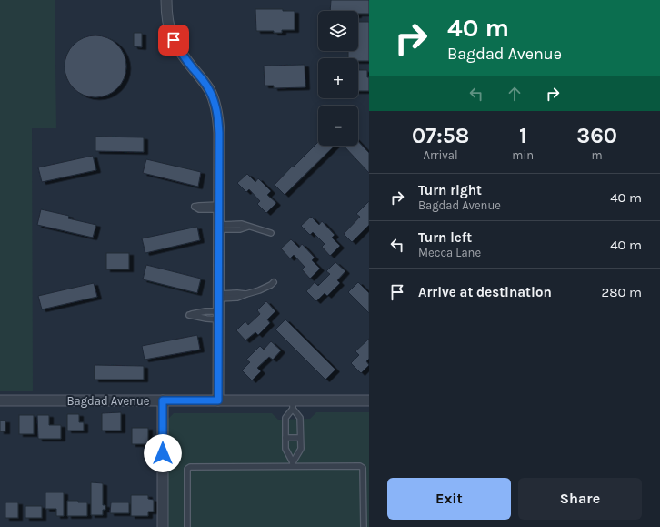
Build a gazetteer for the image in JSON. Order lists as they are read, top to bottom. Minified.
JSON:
{"streets":{"street":["Bagdad Avenue"]},"page":{"turn":["40 m","Bagdad Avenue"],"map_buttons":["+","−"],"eta":["07:58","Arrival","1","min","360","m"],"list":[{"name":"Turn right","note":"Bagdad Avenue","value":"40 m"},{"name":"Turn left","note":"Mecca Lane","value":"40 m"},{"name":"Arrive at destination","value":"280 m"}],"buttons":["Exit","Share"]}}
